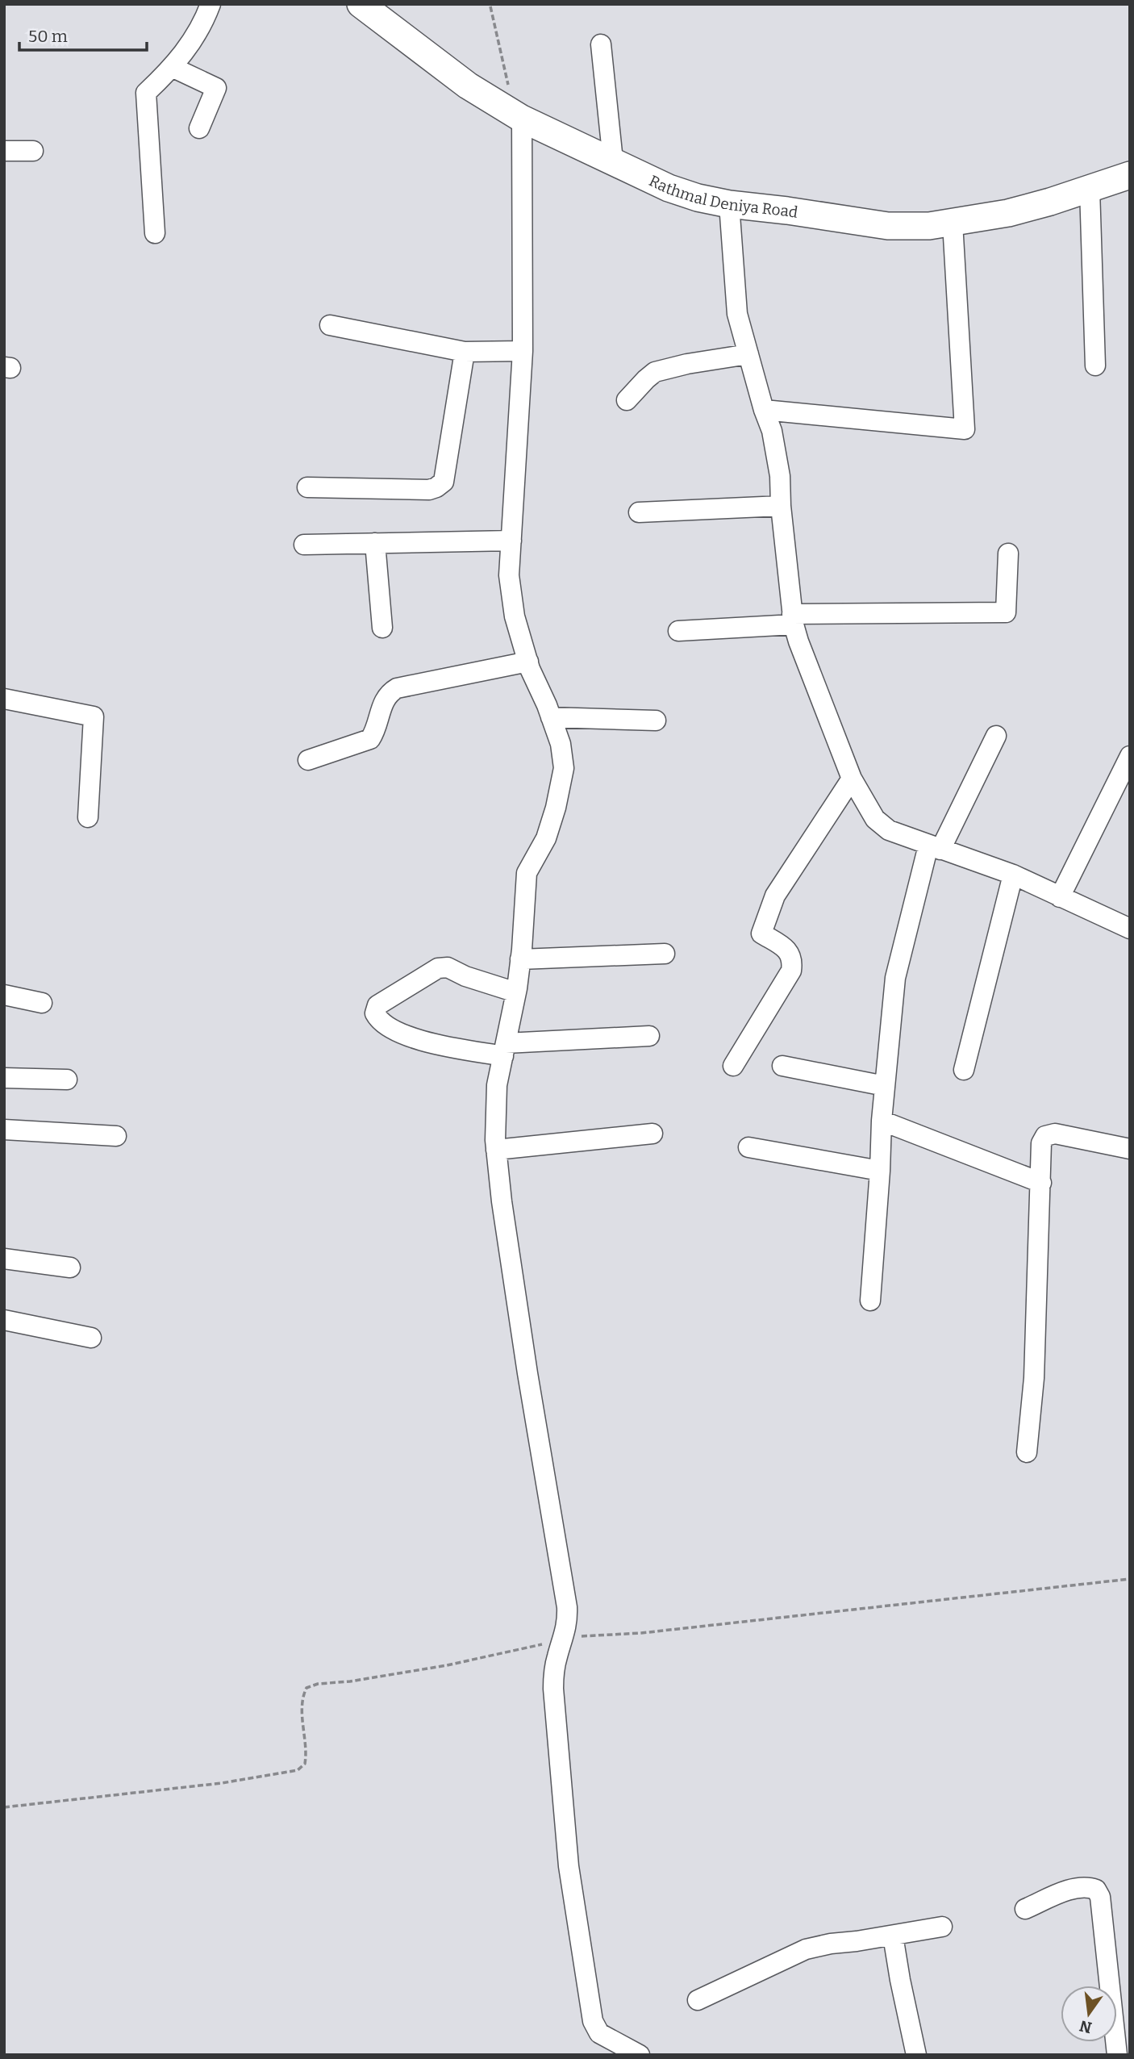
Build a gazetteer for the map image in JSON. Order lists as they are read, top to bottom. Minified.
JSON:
{"streets":{"street":["Rathmal Deniya Road"]},"scale_bar":"50 m","north":"bottom"}
